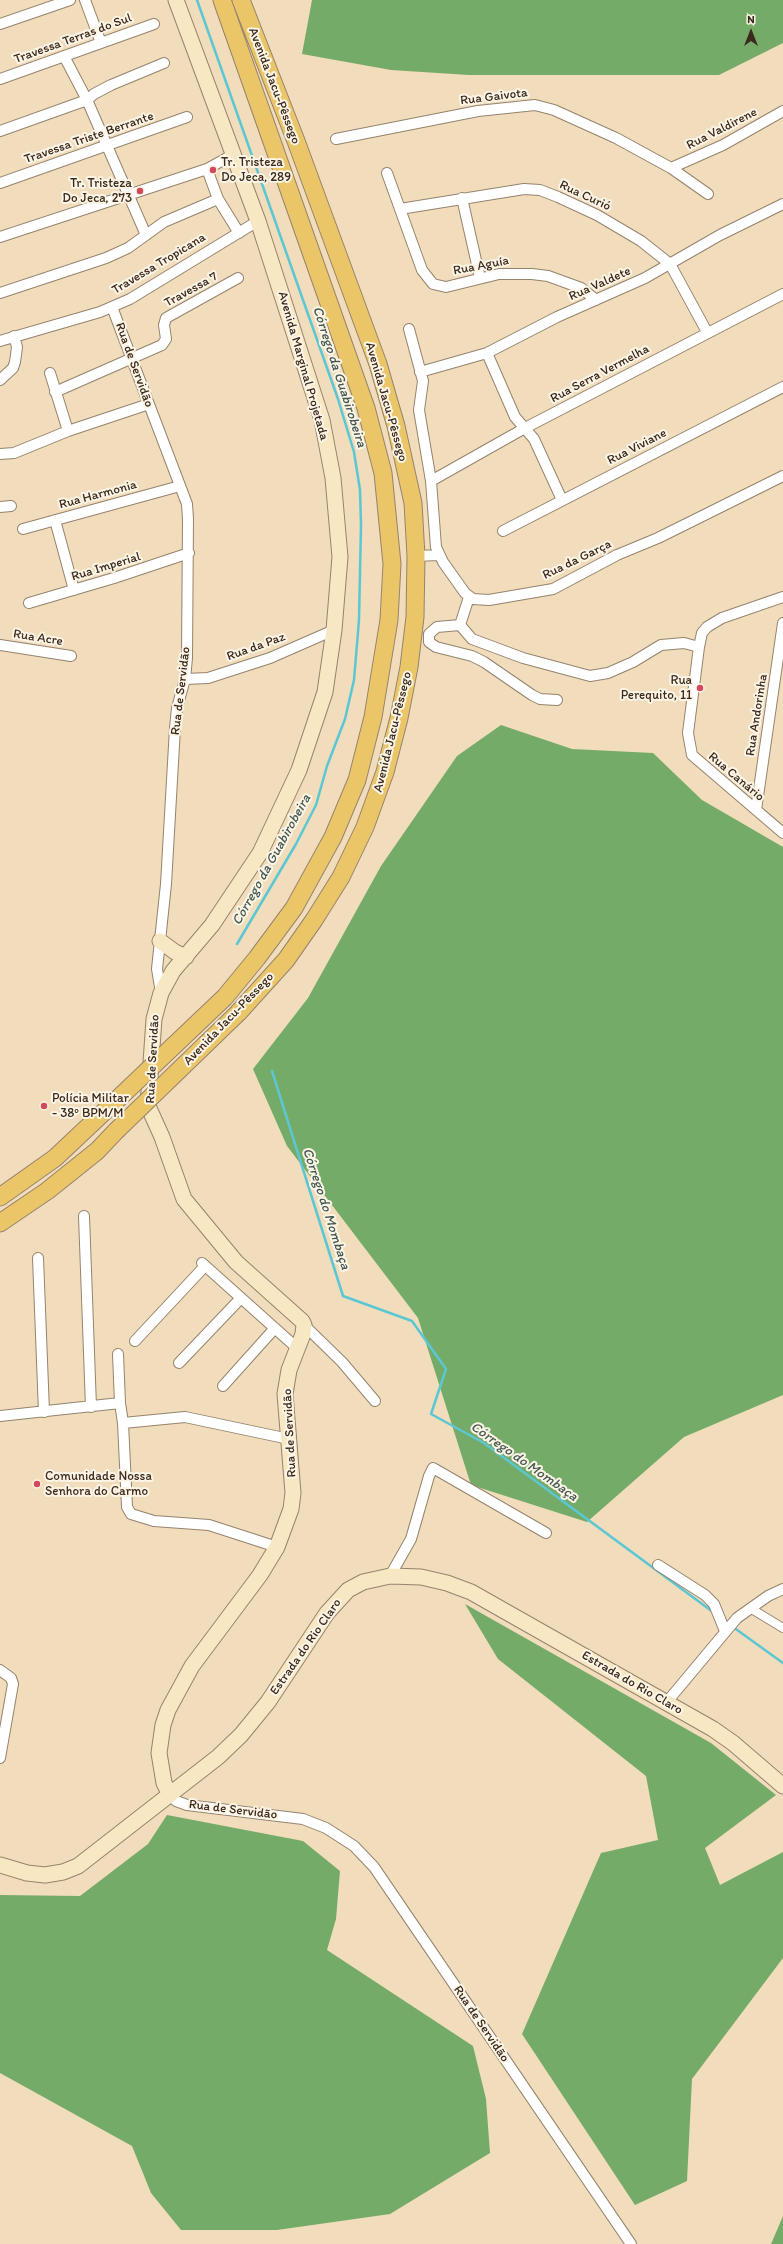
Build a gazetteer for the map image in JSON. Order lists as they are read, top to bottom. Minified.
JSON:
{"streets":{"highway":["Avenida Jacu-Pêssego"],"main road":["Rua de Servidão","Avenida Marginal Projetada","Estrada do Rio Claro"],"street":["Travessa Terras do Sul","Rua Gaivota","Rua Valdirene","Travessa Triste Berrante","Rua Curió","Travessa Tropicana","Rua Aguía","Rua Valdete","Travessa 7","Rua Serra Vermelha","Rua Viviane","Rua Harmonia","Rua da Garça","Rua Imperial","Rua Acre","Rua da Paz","Rua Andorinha","Rua Canário"]},"crossings":[["Rua Gaivota","Rua Valdirene"],["Rua Curió","Rua Aguía"],["Rua Curió","Rua Valdete"],["Rua Curió","Rua Serra Vermelha"],["Travessa Tropicana","Rua de Servidão"],["Travessa Tropicana","Avenida Marginal Projetada"],["Rua Aguía","Rua Valdete"],["Travessa 7","Rua de Servidão"],["Rua de Servidão","Avenida Marginal Projetada"],["Rua de Servidão","Rua Harmonia"],["Rua de Servidão","Rua Imperial"],["Rua de Servidão","Rua da Paz"],["Rua de Servidão","Estrada do Rio Claro"],["Avenida Marginal Projetada","Rua da Paz"],["Rua Andorinha","Rua Canário"]],"water":["Córrego da Guabirobeira","Córrego do Mombaça"],"places":["Tr. Tristeza Do Jeca, 289","Tr. Tristeza Do Jeca, 273","Rua Perequito, 11","Polícia Militar - 38º BPM/M","Comunidade Nossa Senhora do Carmo"],"north":"top"}
